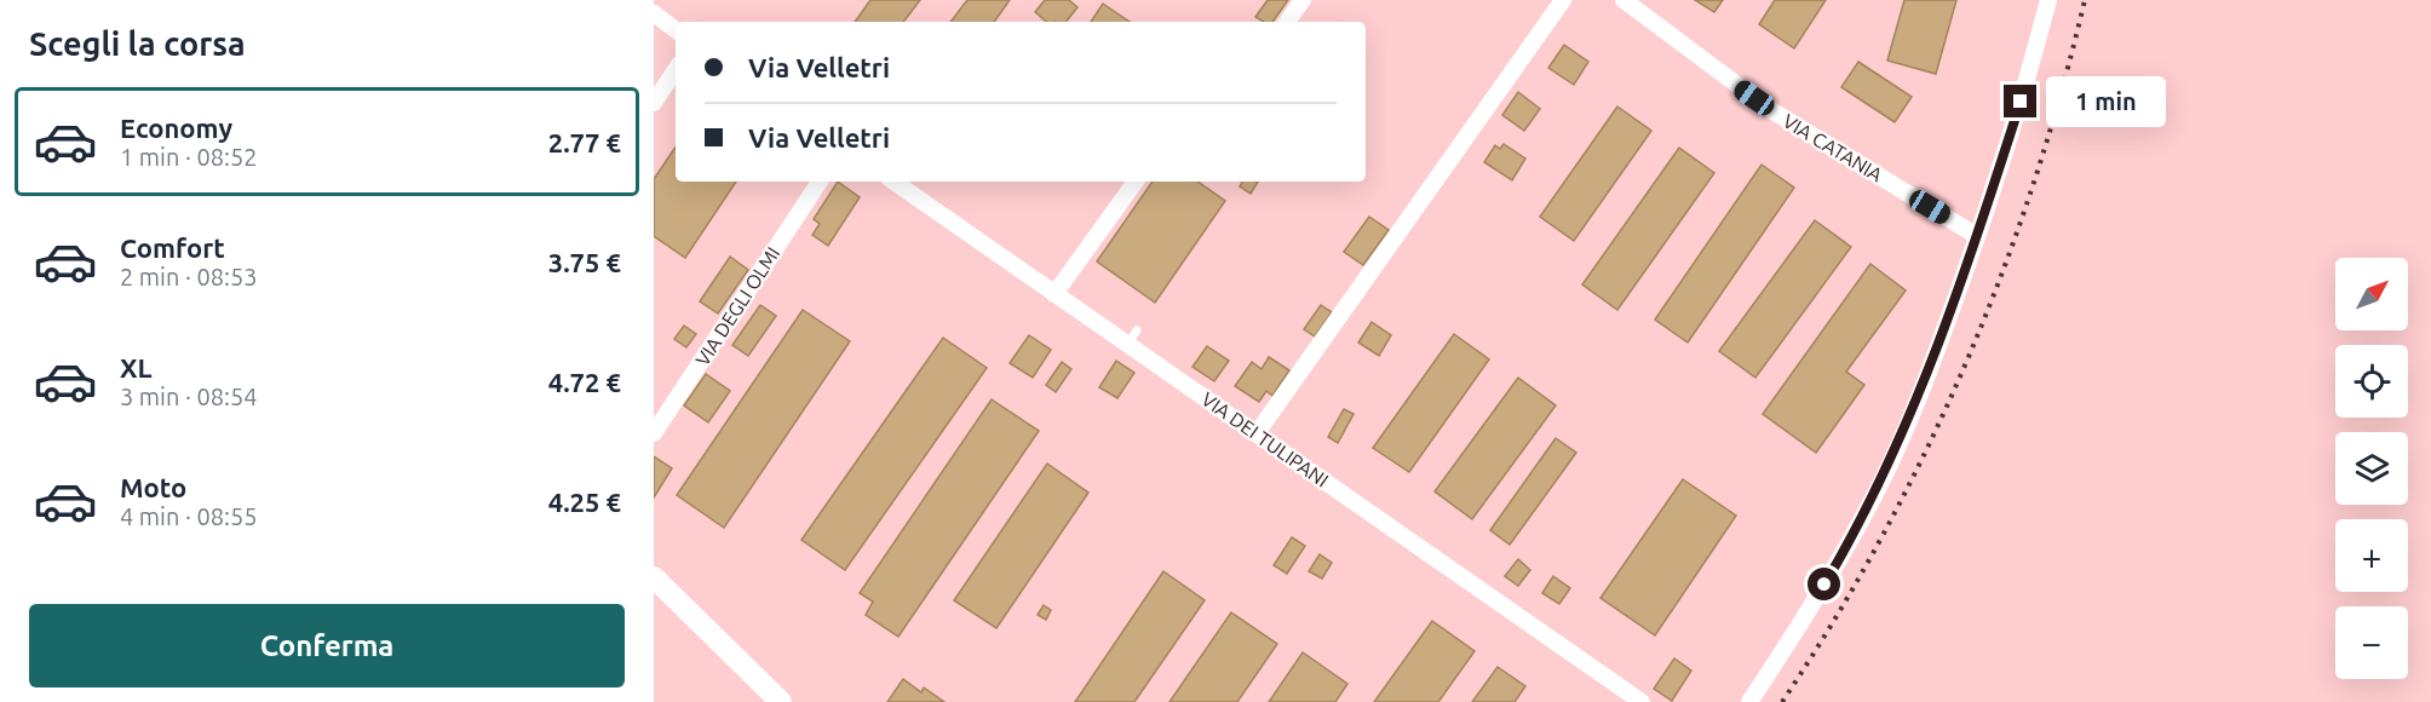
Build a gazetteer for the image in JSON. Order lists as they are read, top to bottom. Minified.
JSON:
{"streets":{"street":["VIA CATANIA","VIA DEGLI OLMI","VIA DEI TULIPANI"]},"north":"top right","page":{"heading":"Scegli la corsa","banner":["Via Velletri","Via Velletri"],"bubble":"1 min","list":[{"name":"Economy","note":"1 min · 08:52","value":"2.77 €"},{"name":"Comfort","note":"2 min · 08:53","value":"3.75 €"},{"name":"XL","note":"3 min · 08:54","value":"4.72 €"},{"name":"Moto","note":"4 min · 08:55","value":"4.25 €"}],"map_buttons":["+","−"],"buttons":"Conferma"}}
